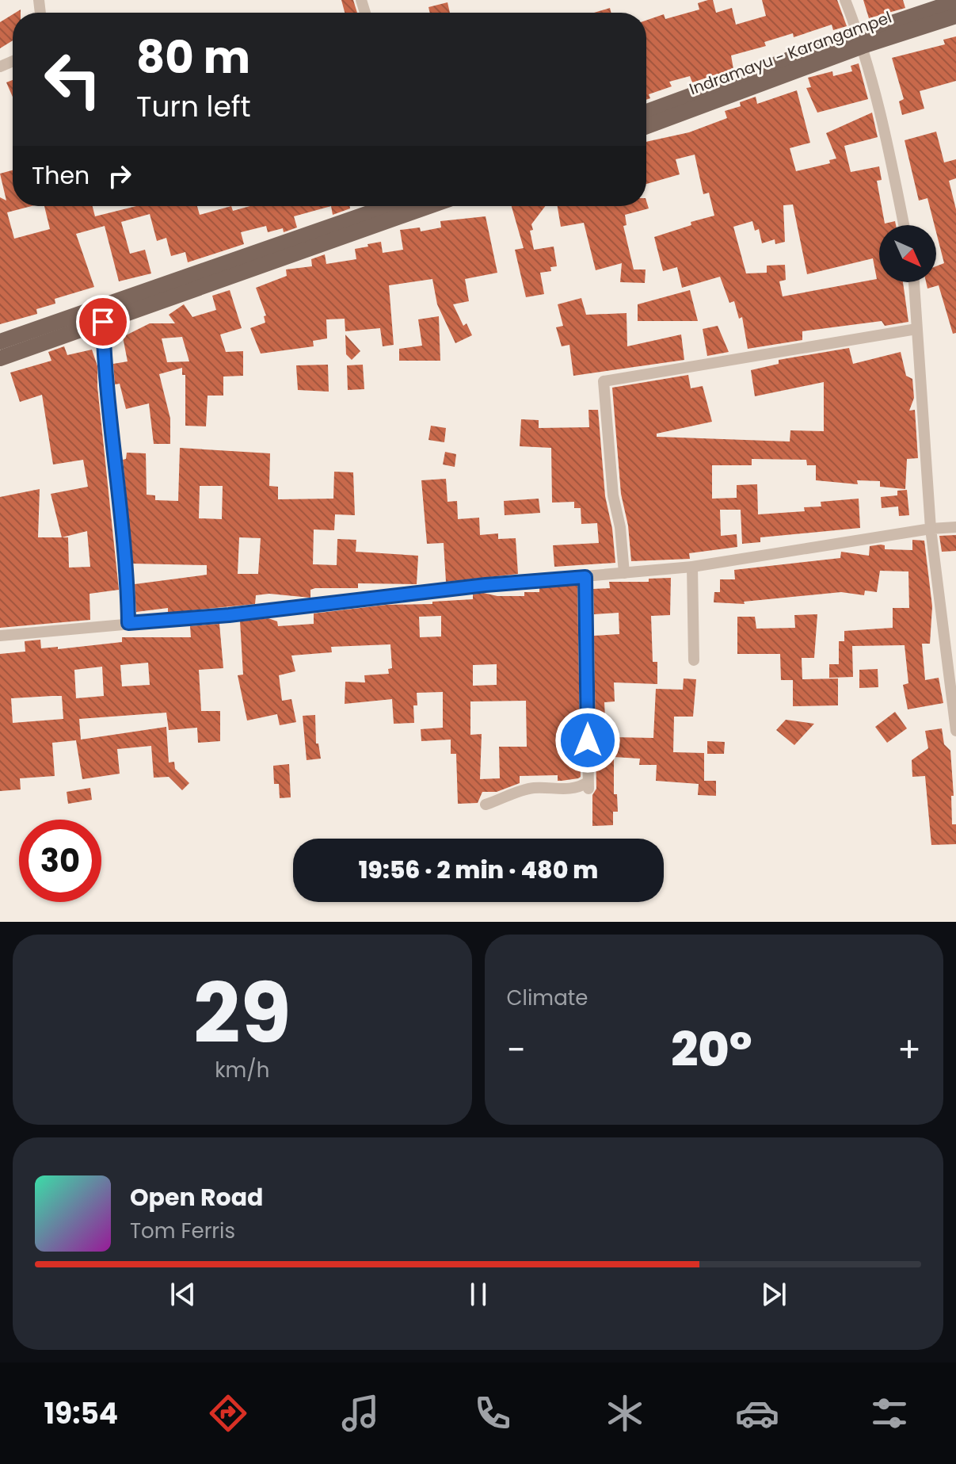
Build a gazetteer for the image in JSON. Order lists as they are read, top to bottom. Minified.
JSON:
{"streets":{"main road":["Indramayu - Karangampel"]},"north":"bottom right","page":{"turn":["80 m","Turn left"],"then":"Then","limit":"30","trip":"19:56 · 2 min · 480 m","tile":[["29","km/h"],"Climate"],"heat":["−","20°","+"],"song":["Open Road","Tom Ferris"],"tabs":"19:54"}}
